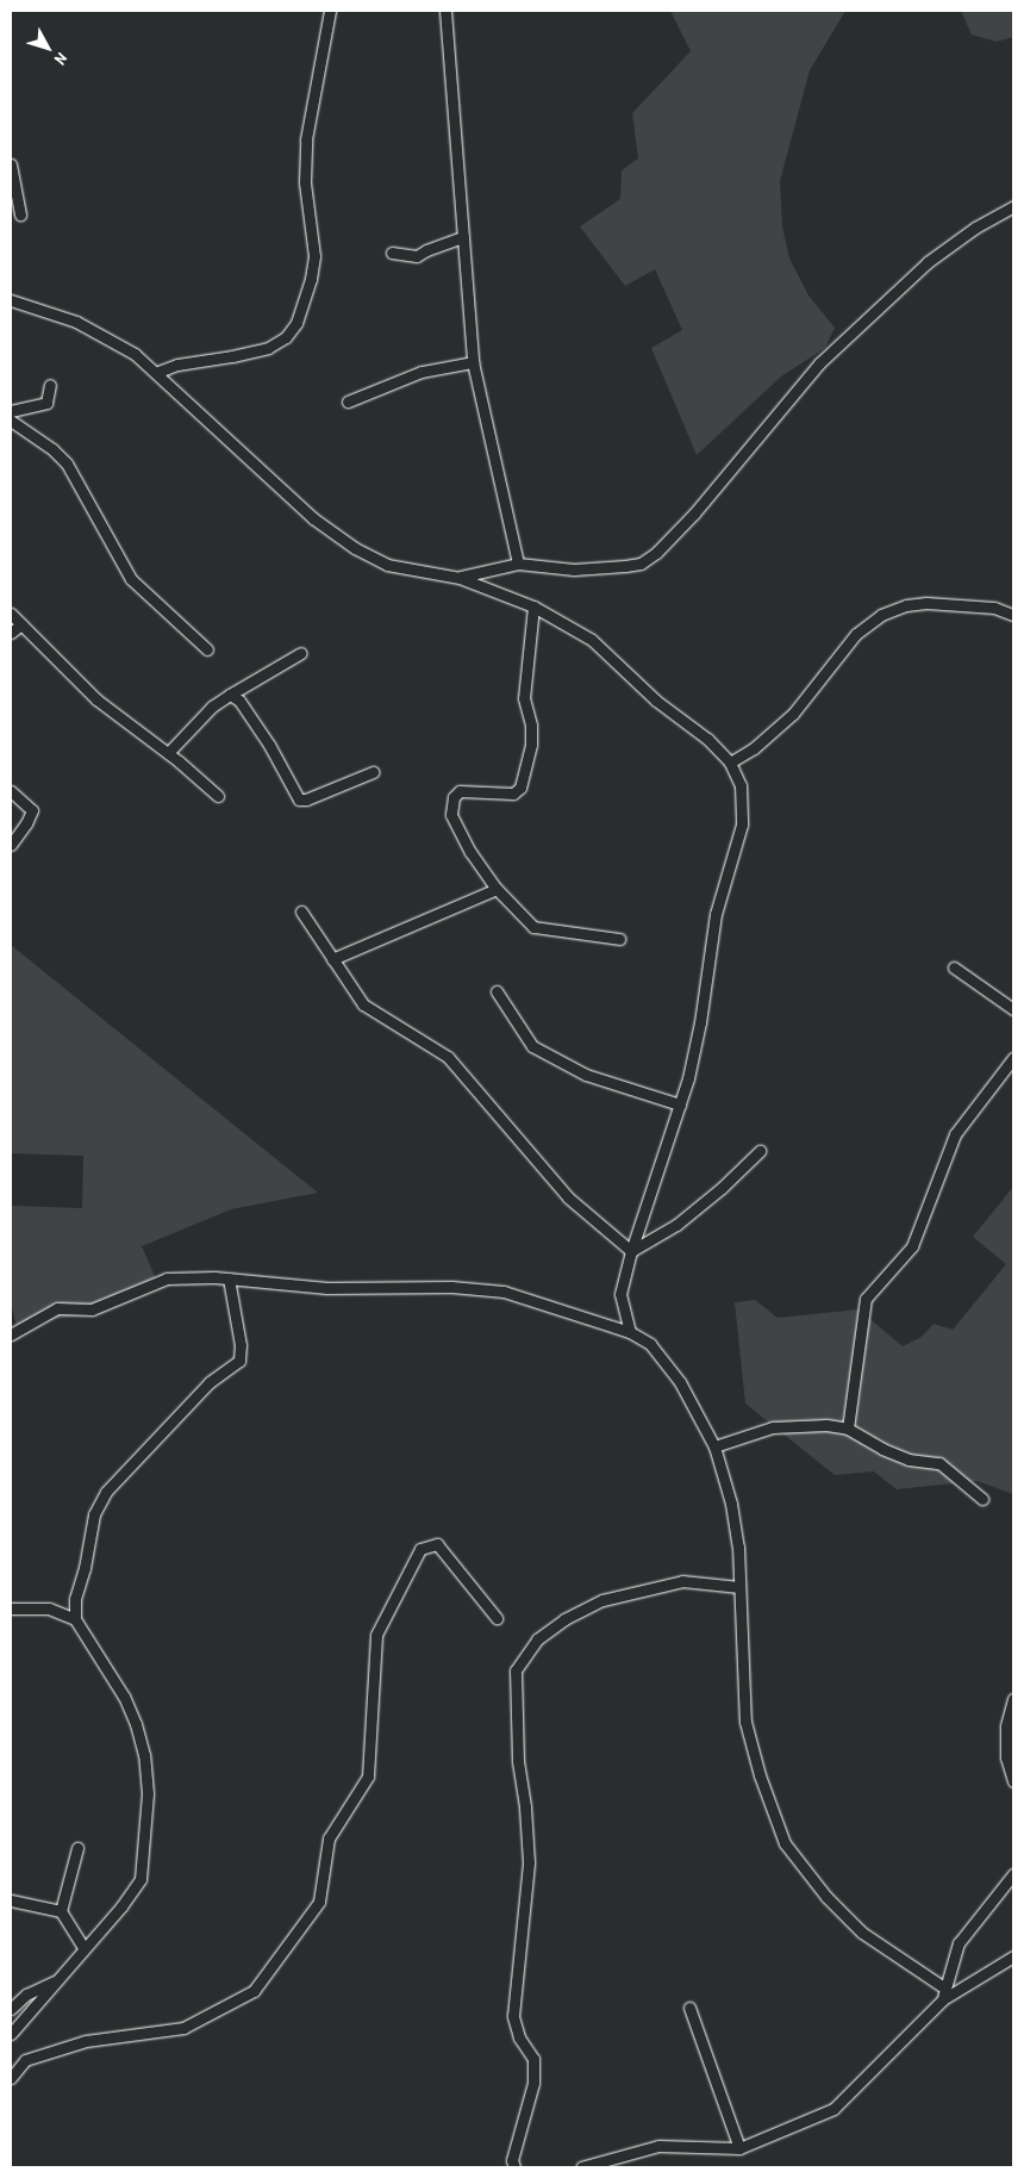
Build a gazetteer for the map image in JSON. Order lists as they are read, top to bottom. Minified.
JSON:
{"north":"bottom right"}
